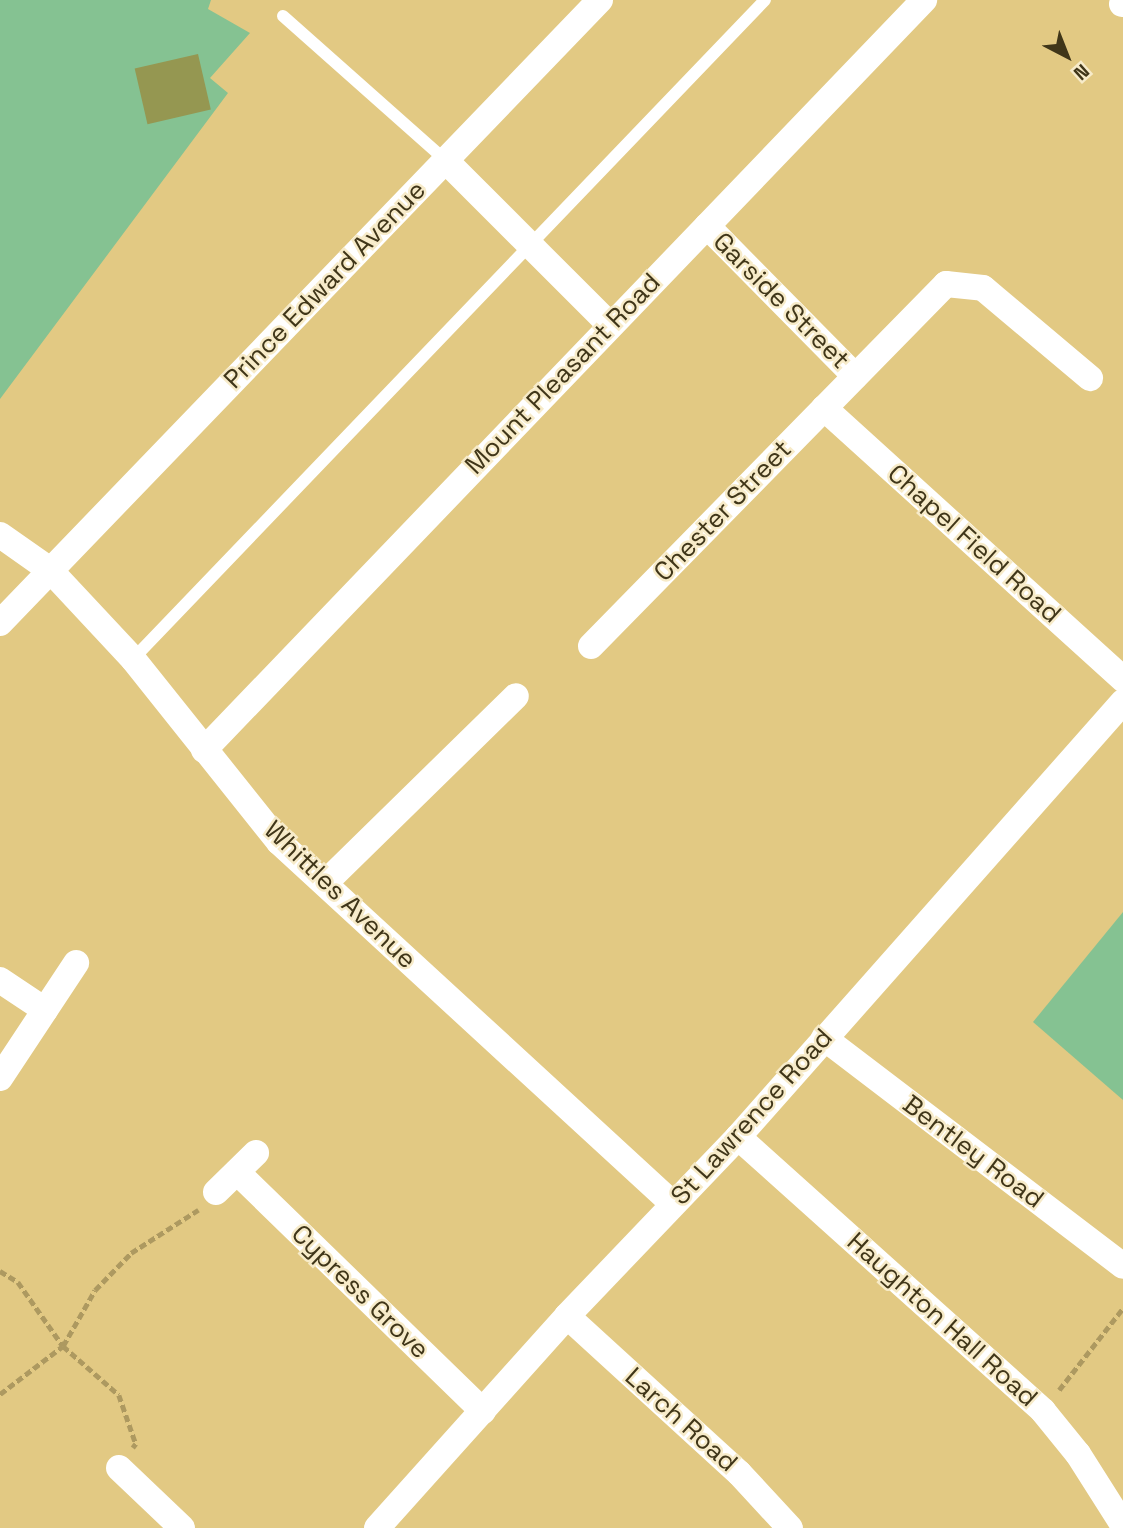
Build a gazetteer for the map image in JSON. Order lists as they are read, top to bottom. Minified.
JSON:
{"streets":{"street":["Prince Edward Avenue","Garside Street","Mount Pleasant Road","Chester Street","Chapel Field Road","Whittles Avenue","St Lawrence Road","Bentley Road","Cypress Grove","Haughton Hall Road","Larch Road"]},"crossings":[["Prince Edward Avenue","Whittles Avenue"],["Garside Street","Mount Pleasant Road"],["Garside Street","Chester Street"],["Mount Pleasant Road","Whittles Avenue"],["Chester Street","Chapel Field Road"],["Whittles Avenue","St Lawrence Road"],["St Lawrence Road","Bentley Road"],["St Lawrence Road","Cypress Grove"],["St Lawrence Road","Haughton Hall Road"],["St Lawrence Road","Larch Road"]],"north":"bottom right"}
